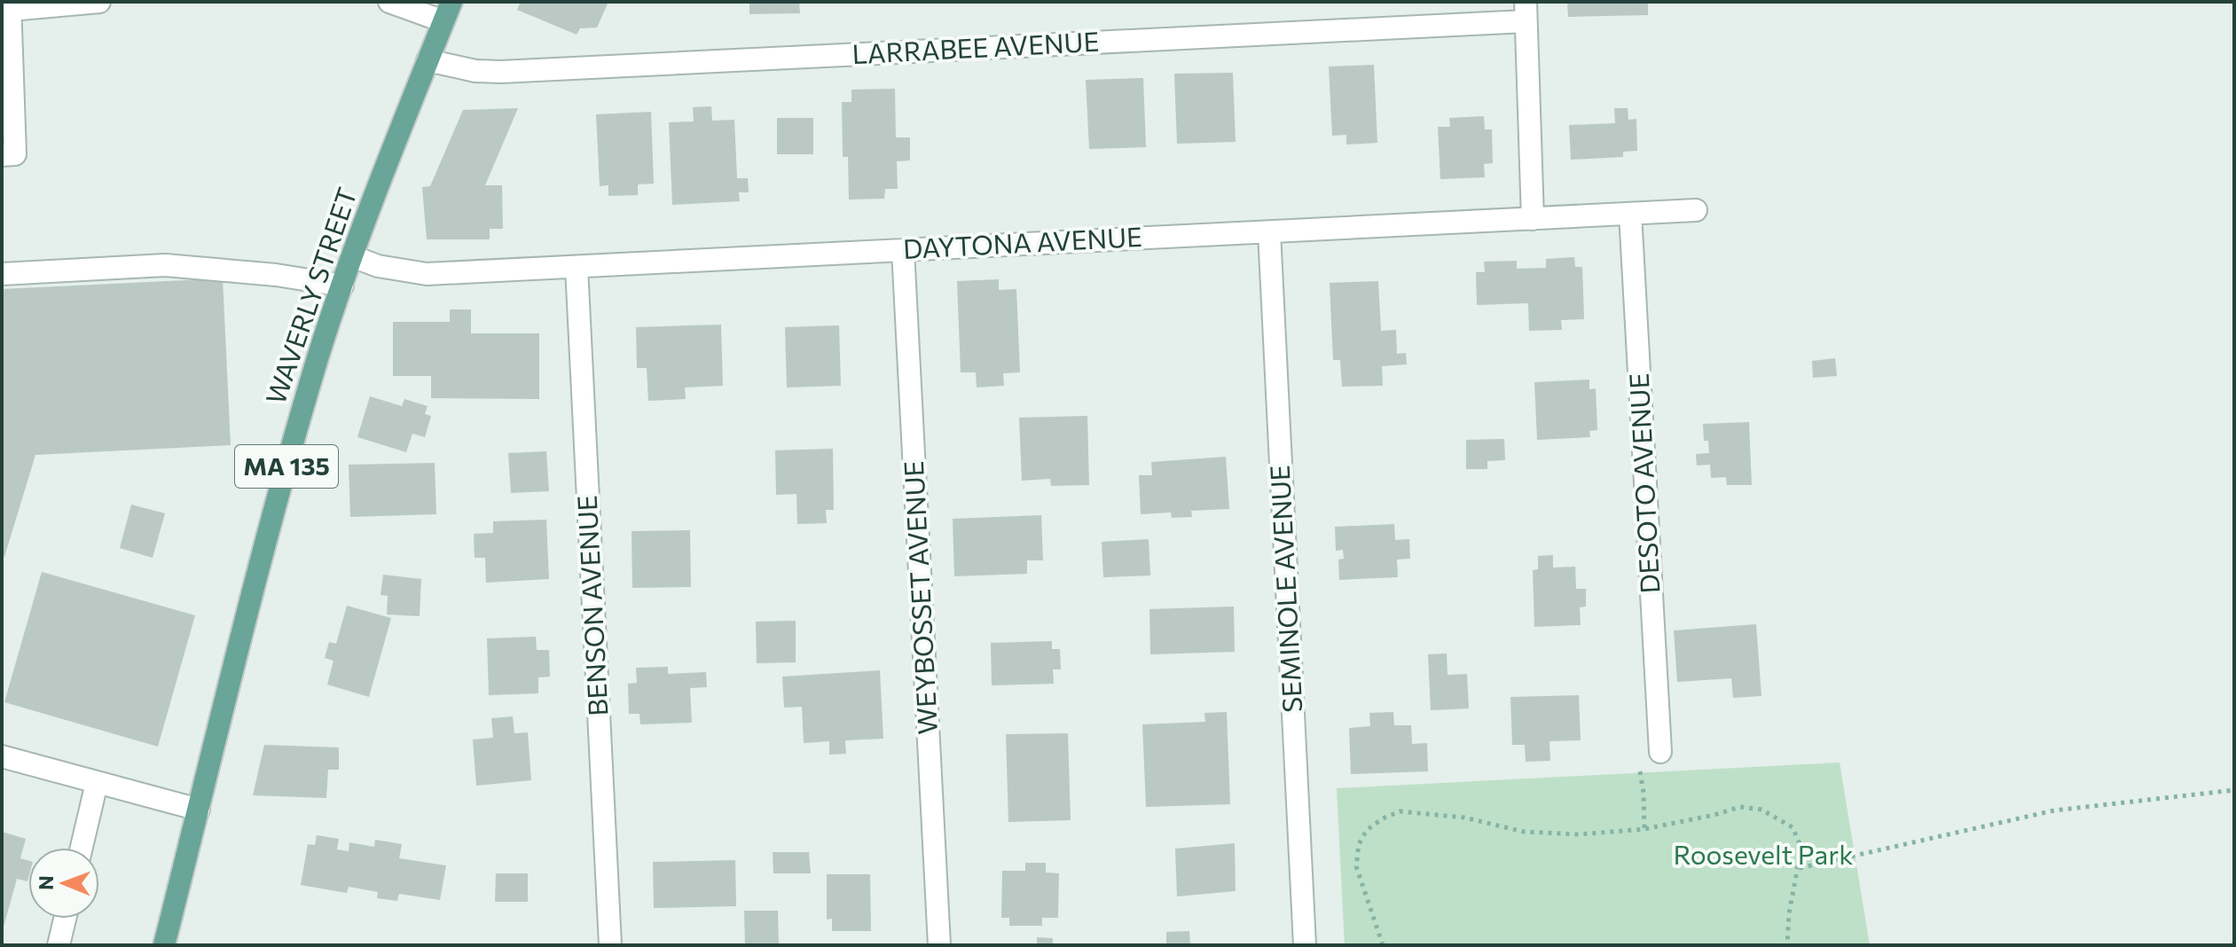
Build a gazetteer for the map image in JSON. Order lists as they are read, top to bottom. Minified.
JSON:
{"streets":{"main road":["WAVERLY STREET","MA 135"],"street":["LARRABEE AVENUE","DAYTONA AVENUE","DESOTO AVENUE","SEMINOLE AVENUE","WEYBOSSET AVENUE","BENSON AVENUE"]},"crossings":[["LARRABEE AVENUE","WAVERLY STREET"],["DAYTONA AVENUE","WAVERLY STREET"],["DAYTONA AVENUE","DESOTO AVENUE"],["DAYTONA AVENUE","SEMINOLE AVENUE"],["DAYTONA AVENUE","WEYBOSSET AVENUE"],["DAYTONA AVENUE","BENSON AVENUE"]],"parks":["Roosevelt Park"],"north":"left"}
